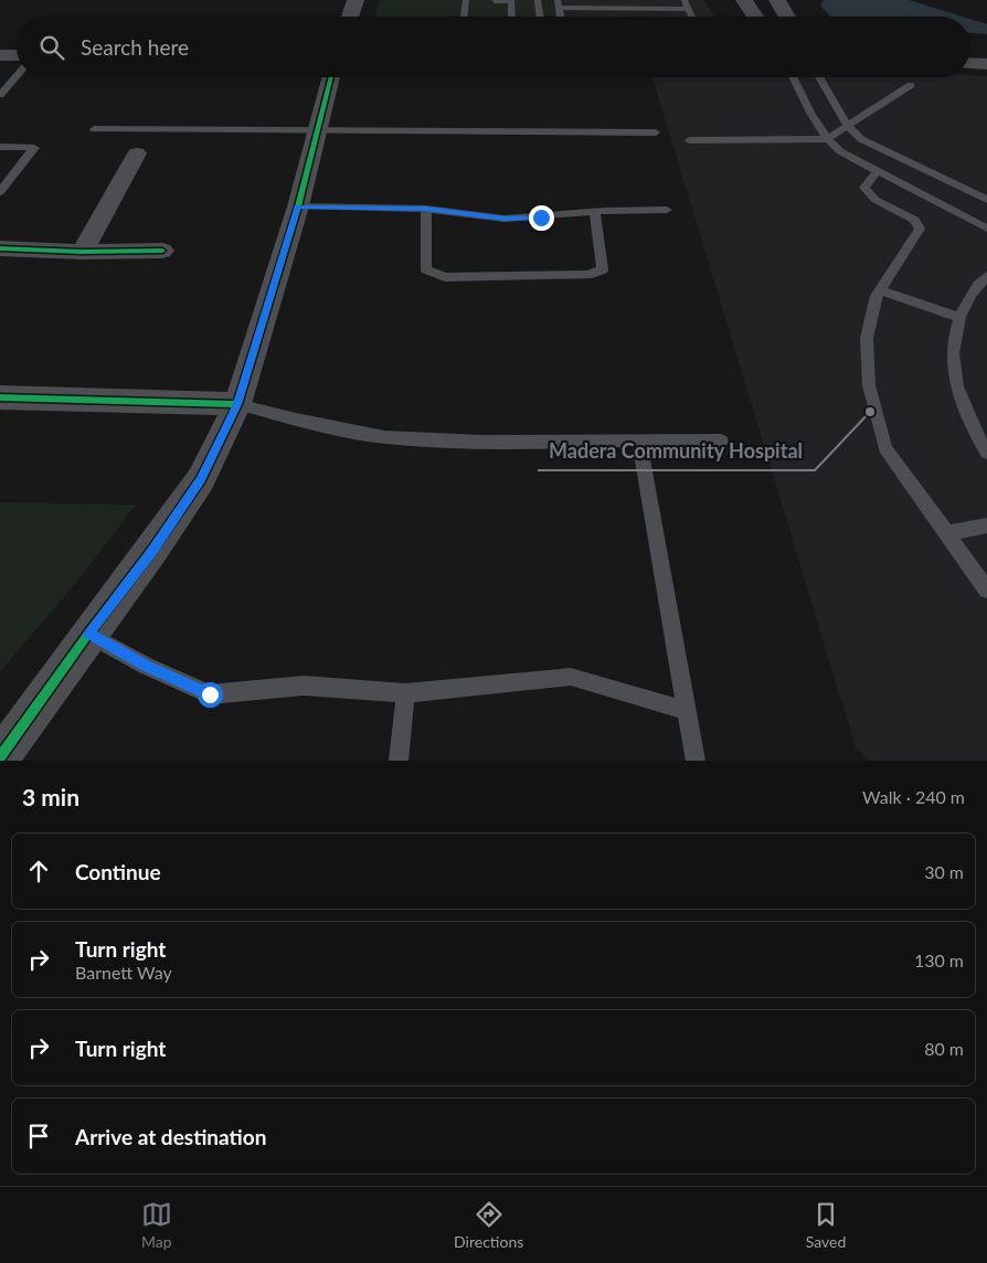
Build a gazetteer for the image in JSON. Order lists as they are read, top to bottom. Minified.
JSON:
{"places":["Madera Community Hospital"],"page":{"search":"Search here","heading":["3 min","Walk · 240 m"],"list":[["Continue","30 m"],["Turn right","Barnett Way","130 m"],["Turn right","80 m"],"Arrive at destination"],"nav":["Map","Directions","Saved"]}}
